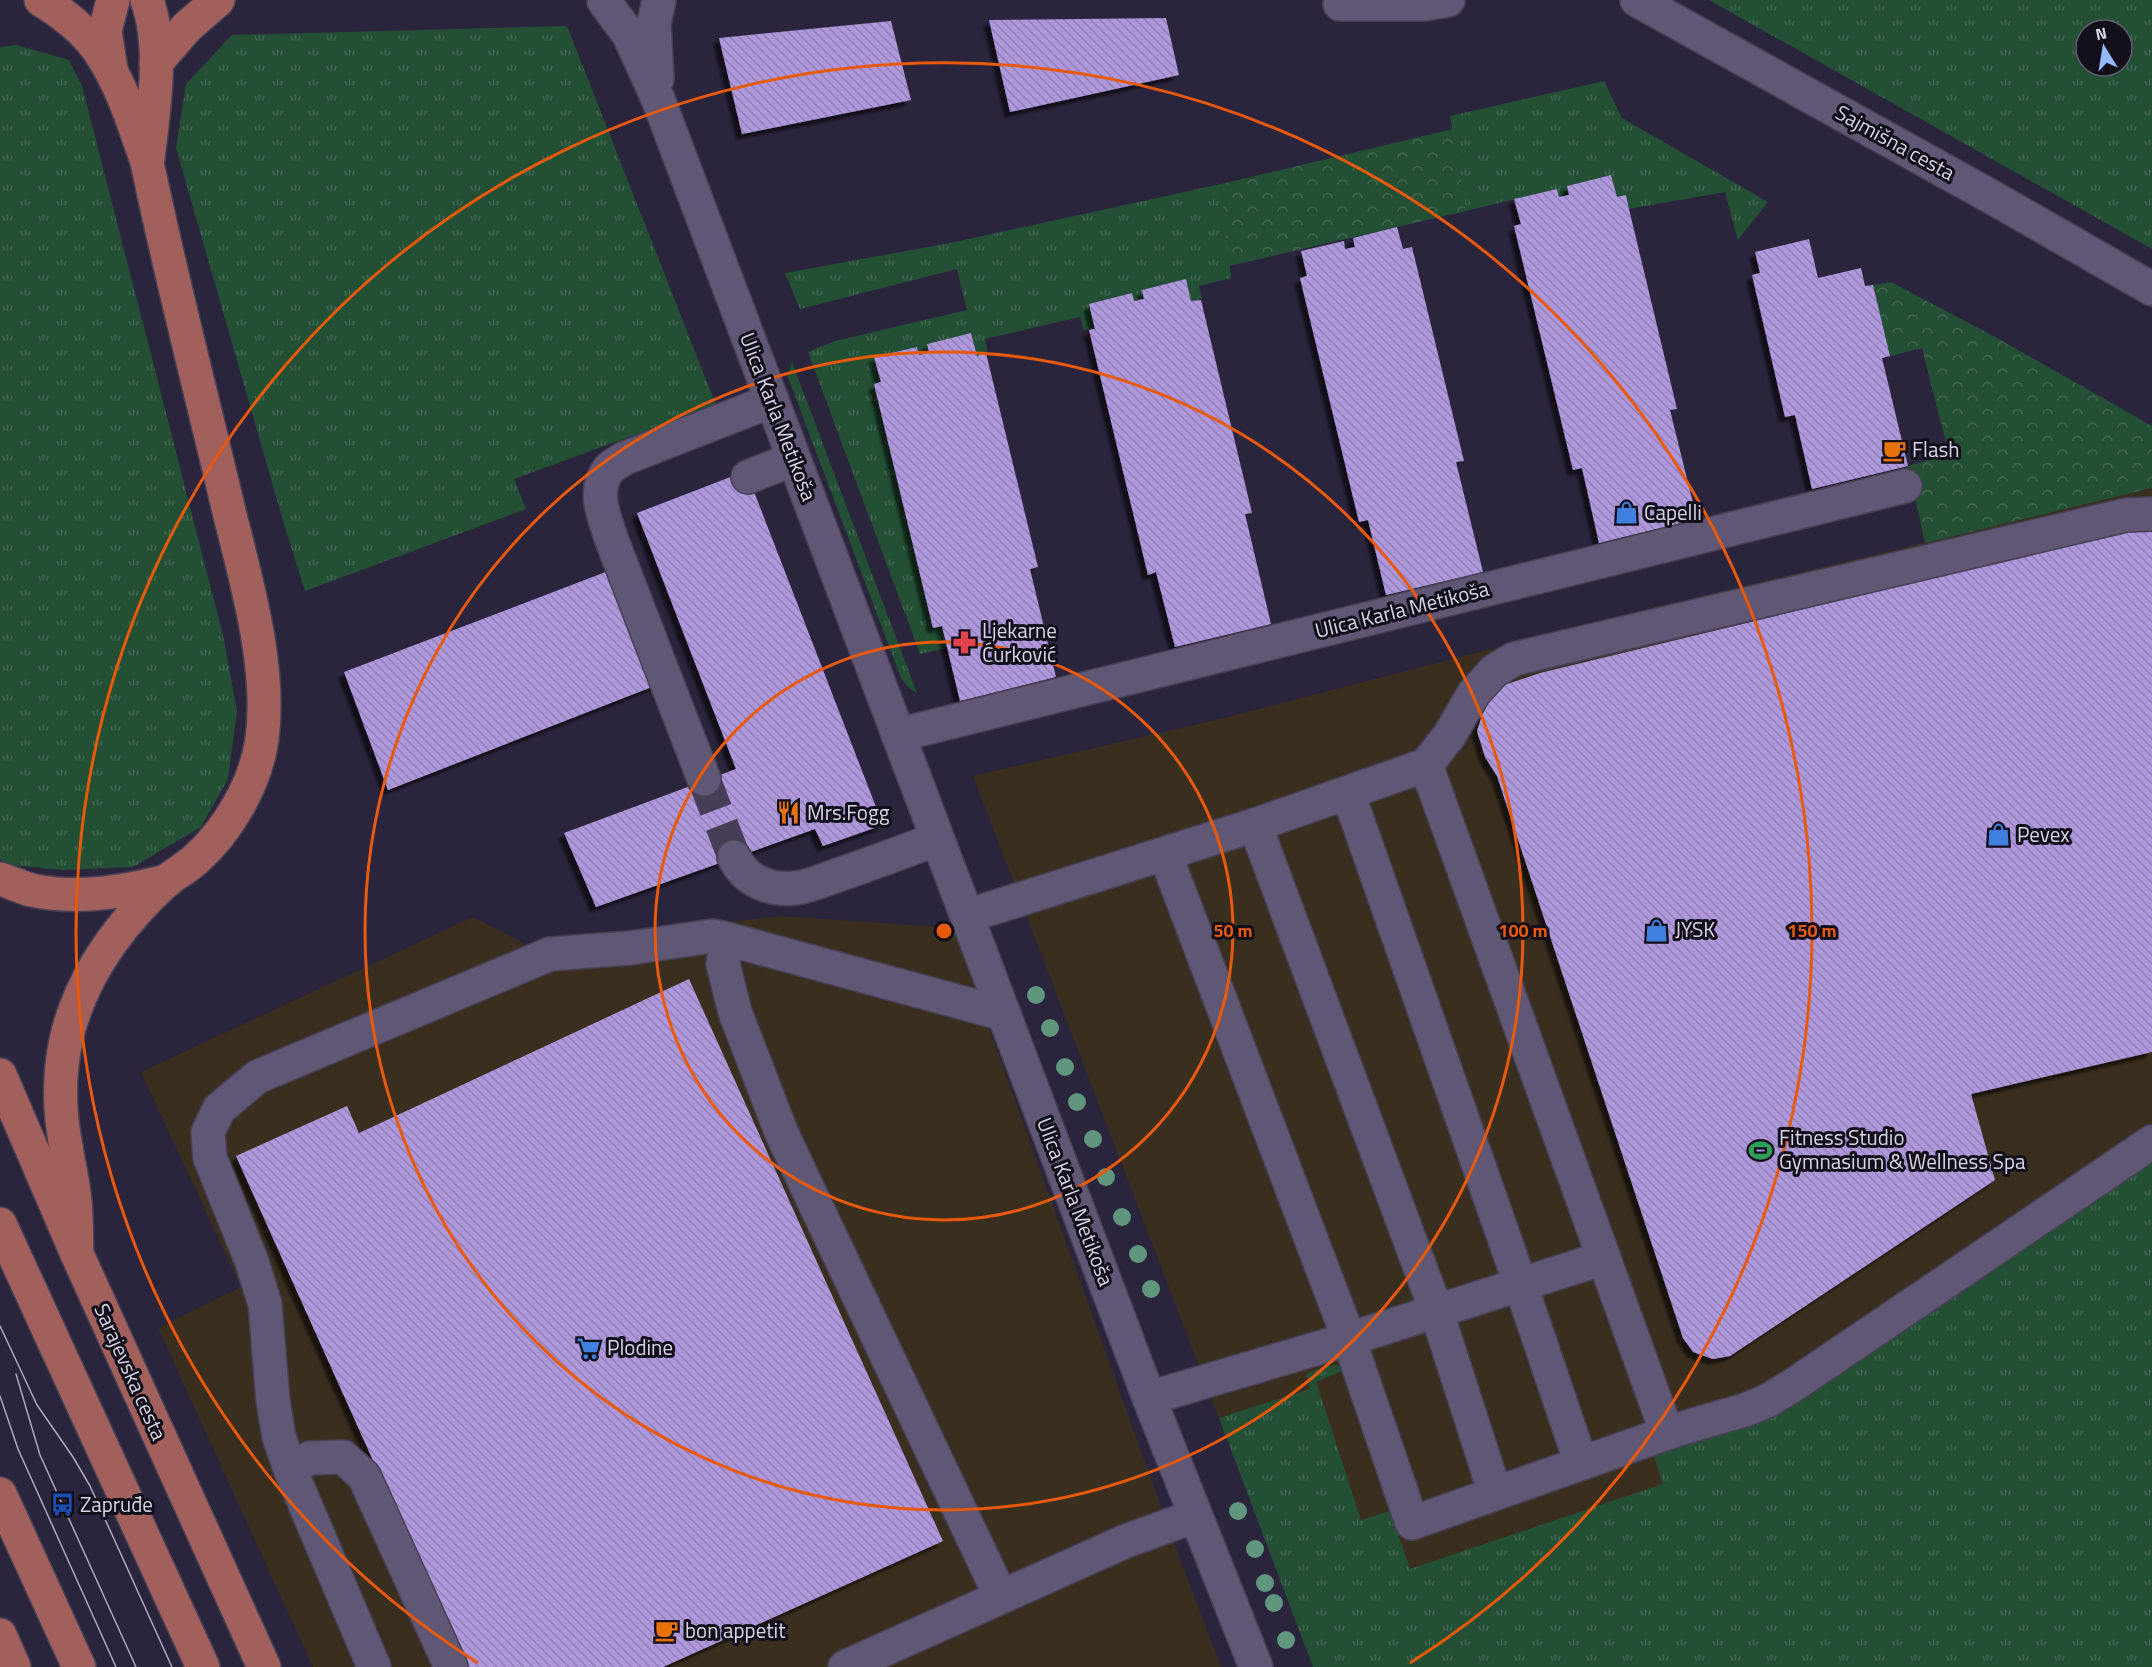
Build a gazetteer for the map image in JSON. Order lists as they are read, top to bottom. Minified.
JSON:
{"streets":{"main road":["Sarajevska cesta"],"street":["Sajmišna cesta","Ulica Karla Metikoša"]},"places":{"cafe":["Flash","bon appetit"],"shop":["Capelli","Pevex","JYSK"],"pharmacy":["Ljekarne Ćurković"],"restaurant":["Mrs.Fogg"],"sports":["Fitness Studio Gymnasium & Wellness Spa"],"supermarket":["Plodine"],"bus stop":["Zapruđe"]},"north":"top","rings":["50 m","100 m","150 m"]}
